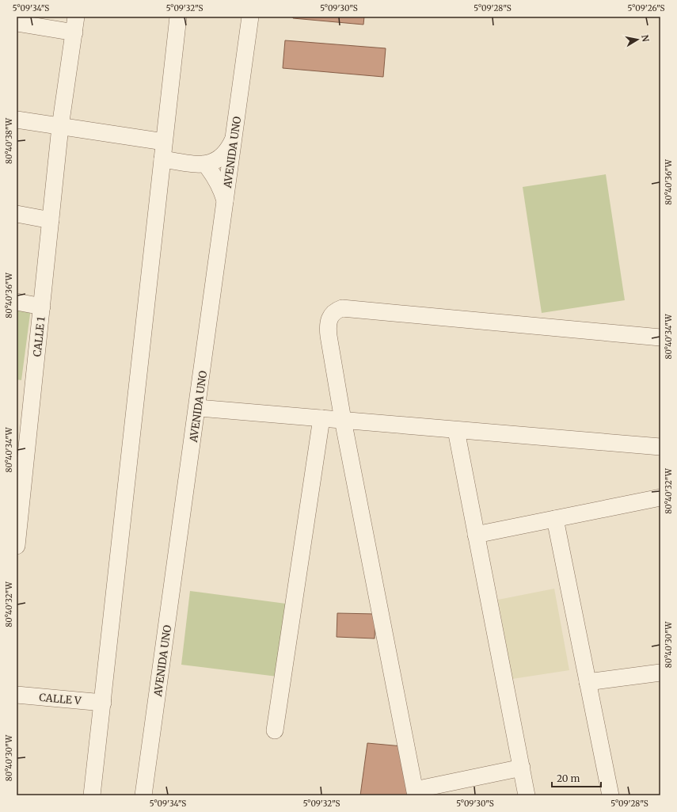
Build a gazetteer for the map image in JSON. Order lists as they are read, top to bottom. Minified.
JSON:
{"streets":{"street":["AVENIDA UNO","CALLE 1","CALLE V"]},"scale_bar":"20 m","north":"right","coordinates":["5°09'34\"S","5°09'32\"S","5°09'30\"S","5°09'28\"S","5°09'26\"S","80°40'38\"W","80°40'36\"W","80°40'34\"W","80°40'32\"W","80°40'30\"W"]}
